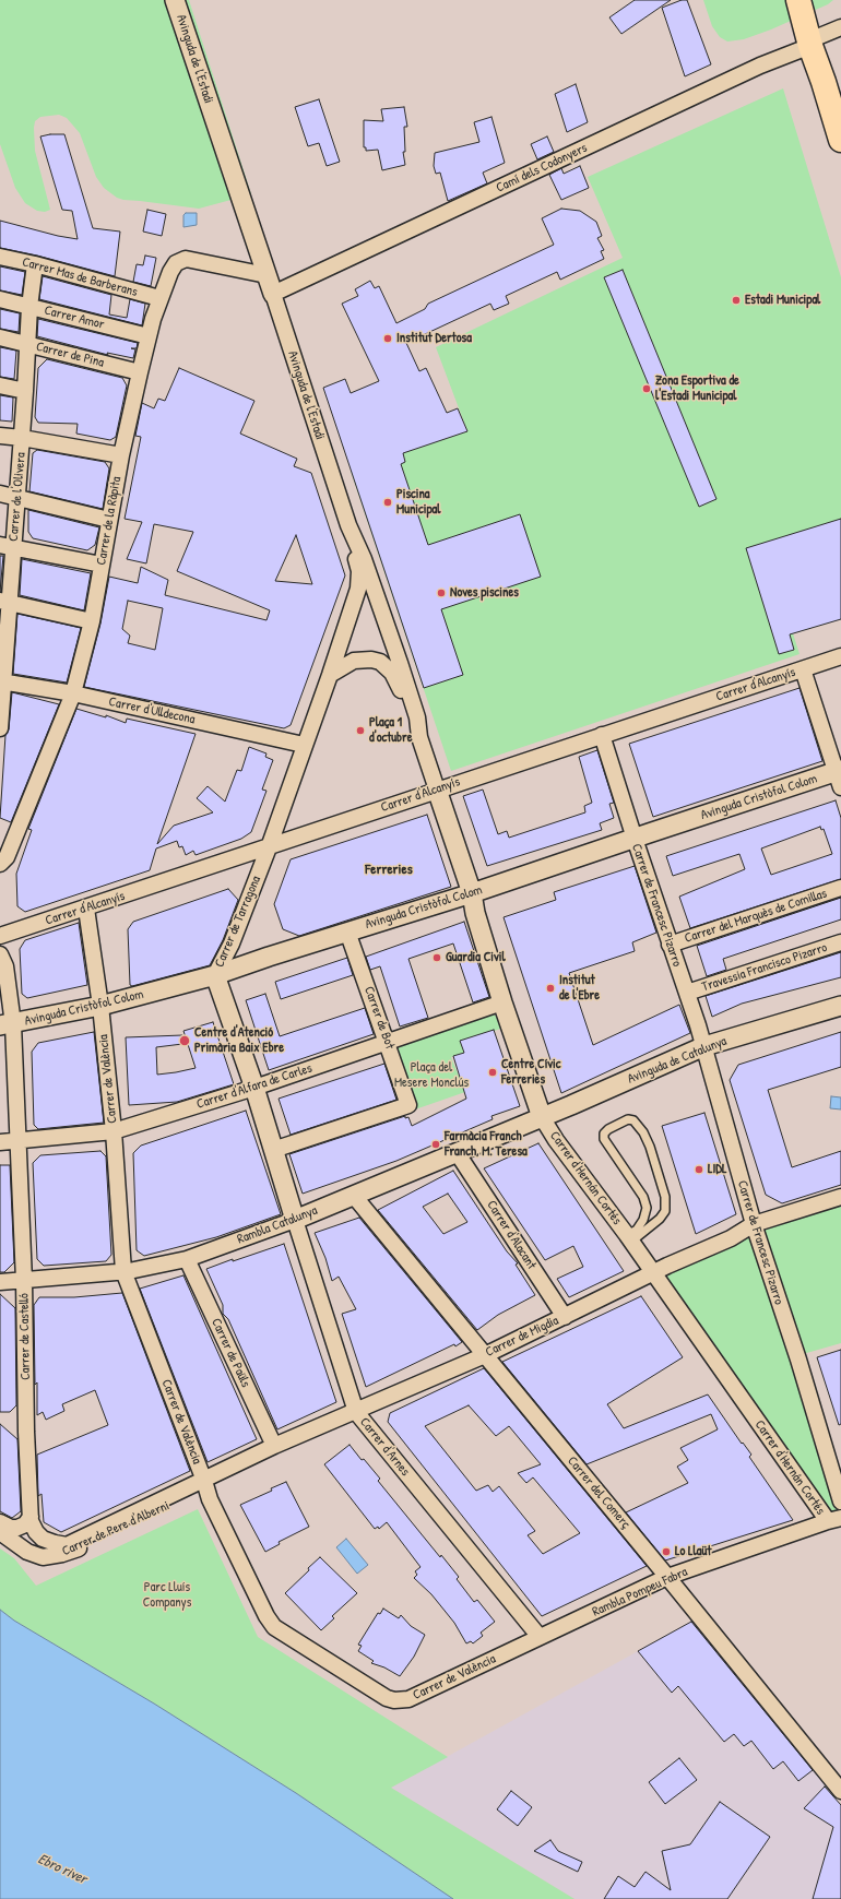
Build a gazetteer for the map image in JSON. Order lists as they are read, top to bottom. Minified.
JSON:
{"streets":{"street":["Avinguda de l'Estadi","Camí dels Codonyers","Carrer Mas de Barberans","Carrer Amor","Carrer de Pina","Carrer de l'Olivera","Carrer de la Ràpita","Carrer d'Alcanyís","Carrer d'Ulldecona","Avinguda Cristòfol Colom","Carrer de Francesc Pizarro","Carrer del Marquès de Comillas","Carrer de Tarragona","Travessia Francisco Pizarro","Carrer de Bot","Avinguda de Catalunya","Carrer de València","Carrer d'Alfara de Carles","Carrer d'Hernán Cortés","Rambla Catalunya","Carrer d'Alacant","Carrer de Castelló","Carrer de Migdia","Carrer de Paüls","Carrer d'Arnes","Carrer del Comerç","Carrer de Pere d'Alberni","Rambla Pompeu Fabra"]},"crossings":[["Avinguda de l'Estadi","Camí dels Codonyers"],["Avinguda de l'Estadi","Carrer de la Ràpita"],["Avinguda de l'Estadi","Carrer d'Alcanyís"],["Avinguda de l'Estadi","Carrer de Tarragona"],["Avinguda de l'Estadi","Carrer d'Hernán Cortés"],["Carrer Mas de Barberans","Carrer de l'Olivera"],["Carrer Mas de Barberans","Carrer de la Ràpita"],["Carrer Amor","Carrer de l'Olivera"],["Carrer Amor","Carrer de la Ràpita"],["Carrer de Pina","Carrer de l'Olivera"],["Carrer de Pina","Carrer de la Ràpita"],["Carrer de l'Olivera","Carrer d'Ulldecona"],["Carrer de la Ràpita","Carrer d'Ulldecona"],["Carrer d'Alcanyís","Carrer de Francesc Pizarro"],["Carrer d'Alcanyís","Carrer de Tarragona"],["Carrer d'Alcanyís","Carrer de València"],["Carrer d'Alcanyís","Carrer d'Hernán Cortés"],["Carrer d'Ulldecona","Carrer de Tarragona"],["Avinguda Cristòfol Colom","Carrer de Francesc Pizarro"],["Avinguda Cristòfol Colom","Carrer de Tarragona"],["Avinguda Cristòfol Colom","Carrer de Bot"],["Avinguda Cristòfol Colom","Carrer de València"],["Avinguda Cristòfol Colom","Carrer d'Hernán Cortés"],["Avinguda Cristòfol Colom","Carrer de Castelló"],["Carrer de Francesc Pizarro","Carrer del Marquès de Comillas"],["Carrer de Francesc Pizarro","Travessia Francisco Pizarro"],["Carrer de Francesc Pizarro","Avinguda de Catalunya"],["Carrer de Francesc Pizarro","Carrer de Migdia"],["Carrer de Tarragona","Carrer de Bot"],["Carrer de Tarragona","Carrer d'Alfara de Carles"],["Carrer de Tarragona","Rambla Catalunya"],["Carrer de Tarragona","Carrer d'Arnes"],["Carrer de Bot","Carrer d'Alfara de Carles"],["Avinguda de Catalunya","Carrer d'Hernán Cortés"],["Avinguda de Catalunya","Rambla Catalunya"],["Carrer de València","Carrer d'Alfara de Carles"],["Carrer de València","Rambla Catalunya"],["Carrer de València","Carrer de Castelló"],["Carrer de València","Carrer de Migdia"],["Carrer de València","Carrer d'Arnes"],["Carrer de València","Carrer de Pere d'Alberni"],["Carrer de València","Rambla Pompeu Fabra"],["Carrer d'Alfara de Carles","Carrer d'Hernán Cortés"],["Carrer d'Alfara de Carles","Carrer de Castelló"],["Carrer d'Hernán Cortés","Rambla Catalunya"],["Carrer d'Hernán Cortés","Carrer de Migdia"],["Carrer d'Hernán Cortés","Rambla Pompeu Fabra"],["Rambla Catalunya","Carrer d'Alacant"],["Rambla Catalunya","Carrer de Castelló"],["Rambla Catalunya","Carrer de Paüls"],["Rambla Catalunya","Carrer d'Arnes"],["Rambla Catalunya","Carrer del Comerç"],["Carrer d'Alacant","Carrer de Migdia"],["Carrer de Castelló","Carrer de Migdia"],["Carrer de Migdia","Carrer de Paüls"],["Carrer de Migdia","Carrer d'Arnes"],["Carrer de Migdia","Carrer del Comerç"],["Carrer d'Arnes","Rambla Pompeu Fabra"],["Carrer del Comerç","Rambla Pompeu Fabra"]],"districts":["Ferreries"],"water":["Ebro river"],"parks":["Plaça del Mesere Monclús","Parc Lluís Companys"],"places":["Estadi Municipal","Institut Dertosa","Zona Esportiva de l'Estadi Municipal","Piscina Municipal","Noves piscines","Plaça 1 d'octubre","Guardia Civil","Institut de l'Ebre","Centre d'Atenció Primària Baix Ebre","Centre Cívic Ferreries","Farmàcia Franch Franch, M. Teresa","LIDL","Lo Llaüt"]}
